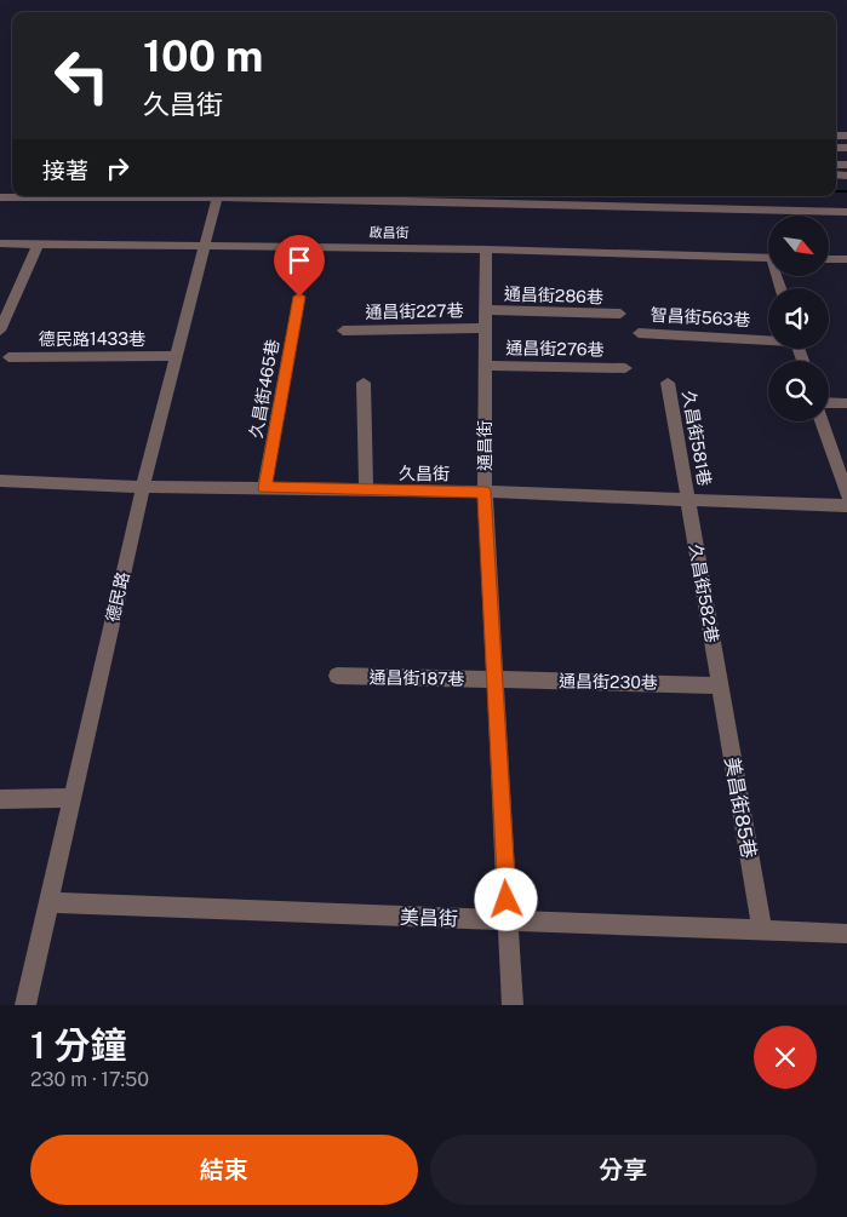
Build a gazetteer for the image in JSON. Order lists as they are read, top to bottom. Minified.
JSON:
{"streets":{"street":["啟昌街","通昌街286巷","通昌街227巷","智昌街563巷","德民路1433巷","通昌街276巷","久昌街465巷","久昌街581巷","通昌街","久昌街","久昌街582巷","德民路","通昌街187巷","通昌街230巷","美昌街85巷","美昌街"]},"crossings":[["啟昌街","通昌街"],["啟昌街","德民路"],["通昌街286巷","通昌街"],["通昌街227巷","通昌街"],["德民路1433巷","德民路"],["通昌街276巷","通昌街"],["久昌街465巷","久昌街"],["久昌街581巷","久昌街"],["久昌街581巷","久昌街582巷"],["通昌街","久昌街"],["通昌街","通昌街187巷"],["通昌街","通昌街230巷"],["通昌街","美昌街"],["久昌街","久昌街582巷"],["久昌街","德民路"],["久昌街582巷","通昌街230巷"],["久昌街582巷","美昌街85巷"],["德民路","美昌街"],["通昌街187巷","通昌街230巷"],["通昌街230巷","美昌街85巷"],["美昌街85巷","美昌街"]],"north":"bottom right","page":{"turn":["100 m","久昌街"],"then":"接著","heading":["1 分鐘","230 m · 17:50"],"buttons":["結束","分享"]}}
